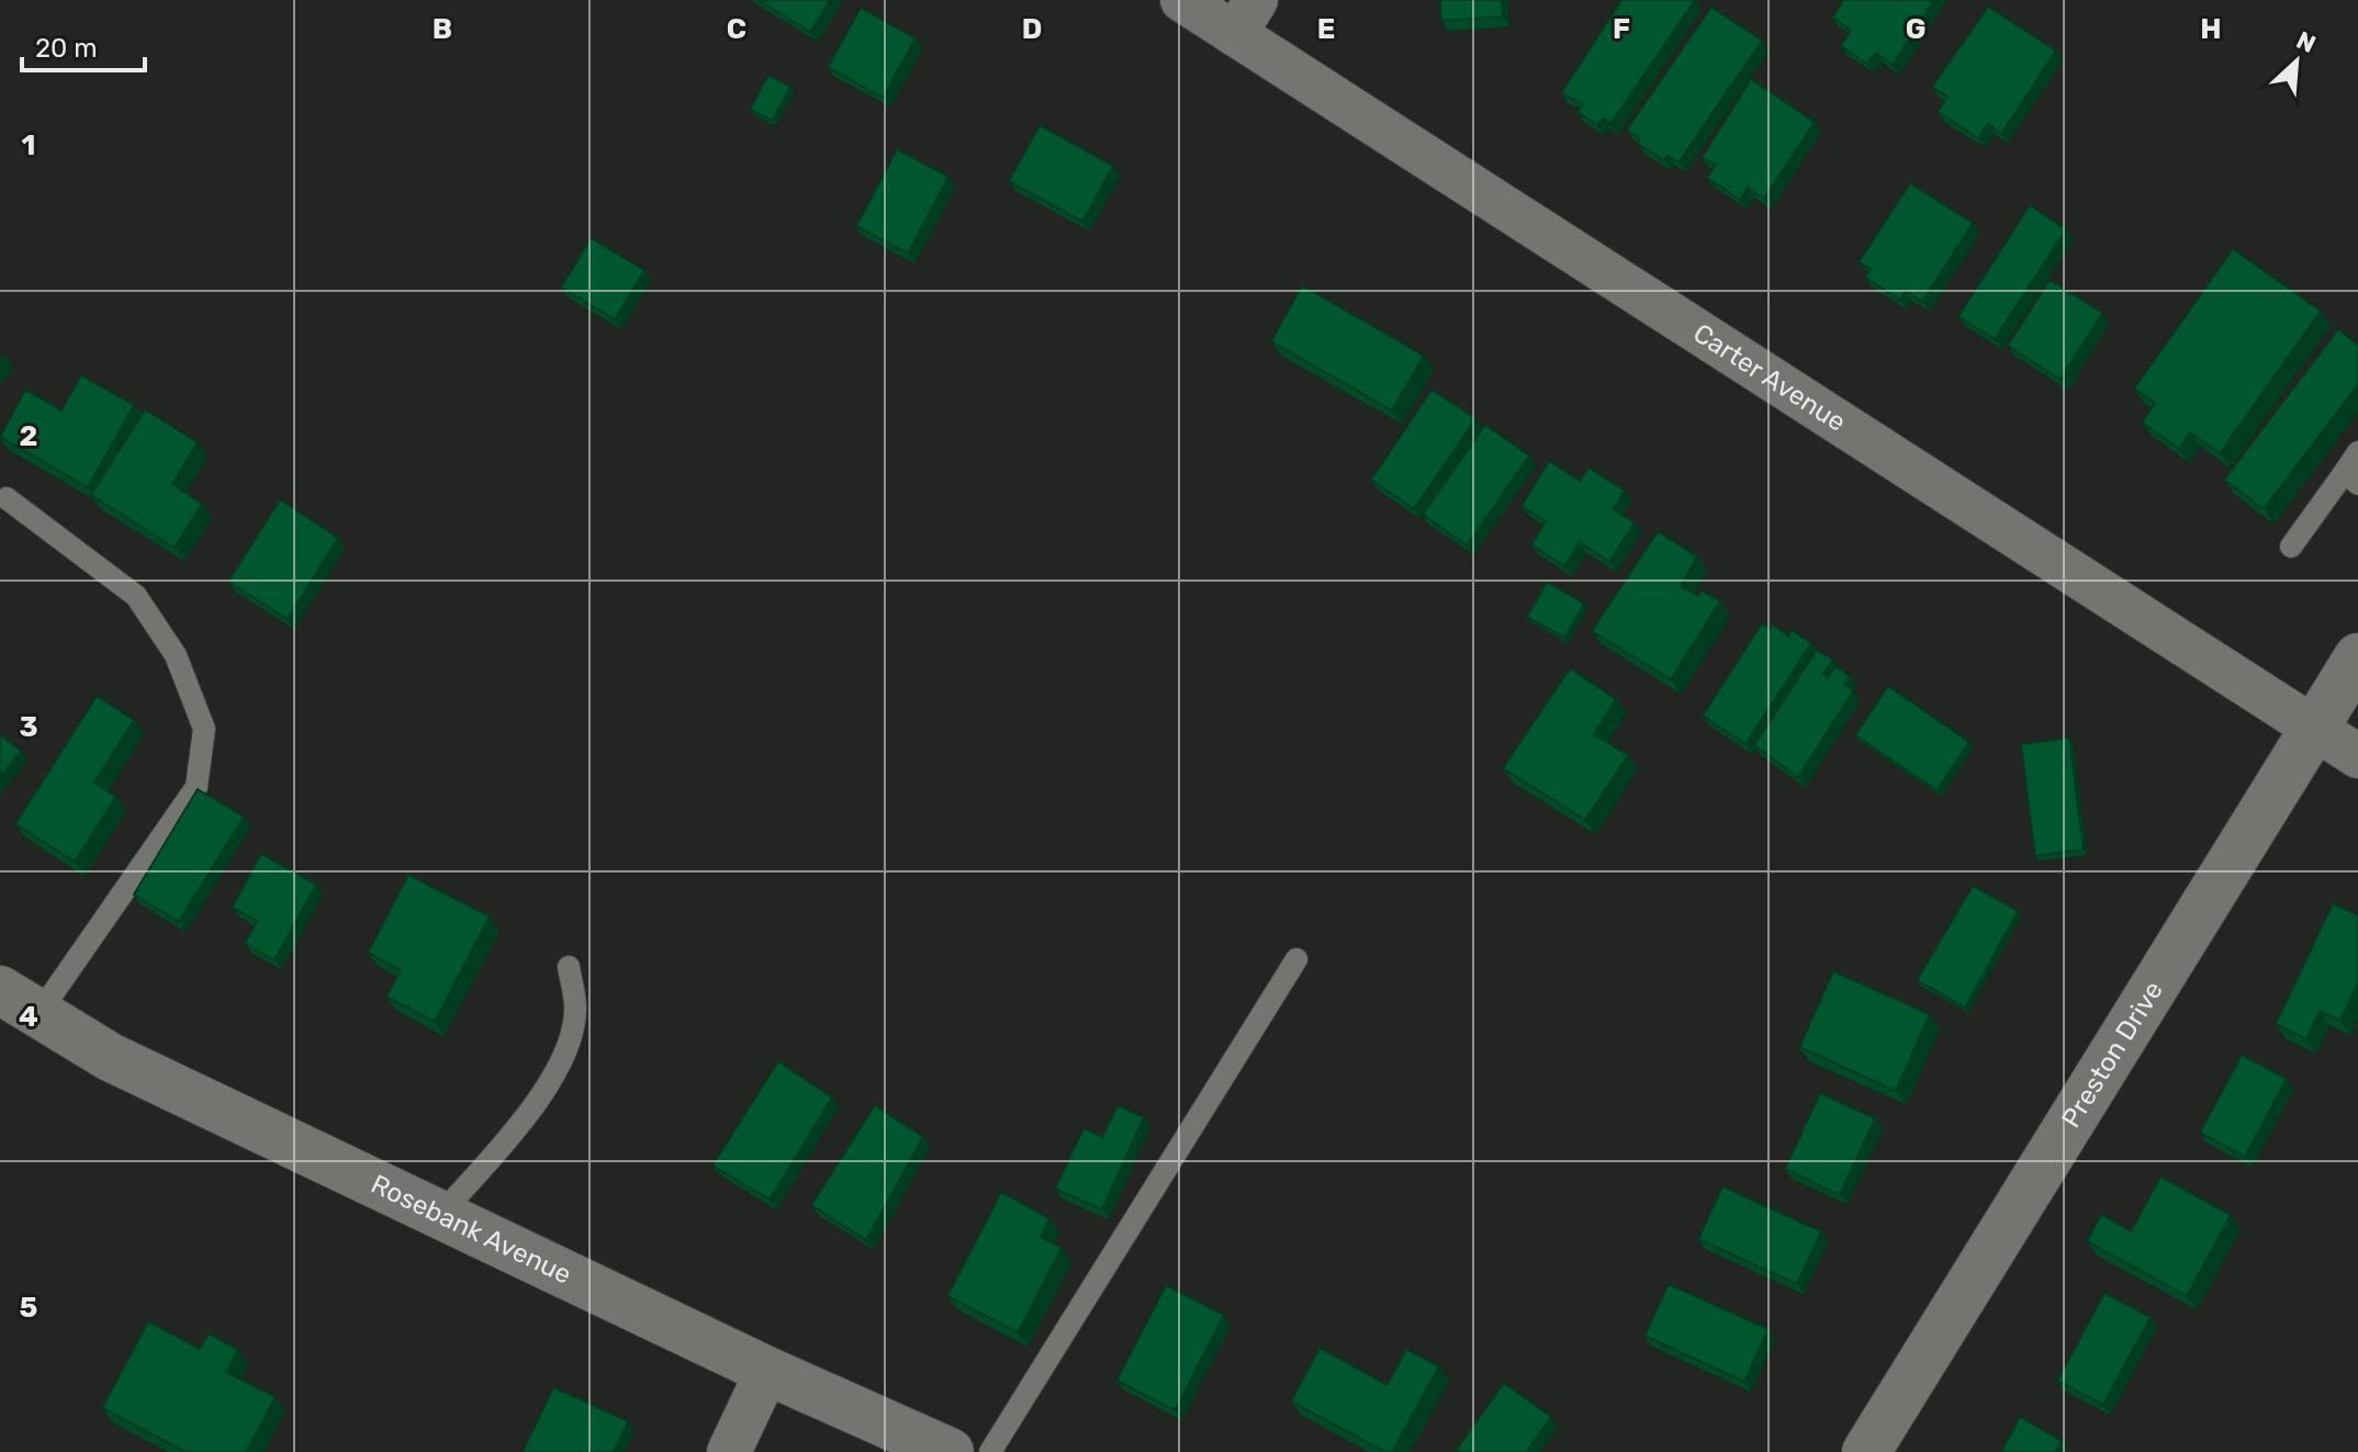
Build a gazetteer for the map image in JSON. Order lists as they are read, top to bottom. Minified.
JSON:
{"streets":{"street":["Carter Avenue","Preston Drive","Rosebank Avenue"]},"crossings":[["Carter Avenue","Preston Drive"]],"scale_bar":"20 m","north":"top right","grid":{"columns":["B","C","D","E","F","G","H"],"rows":["1","2","3","4","5"]}}
